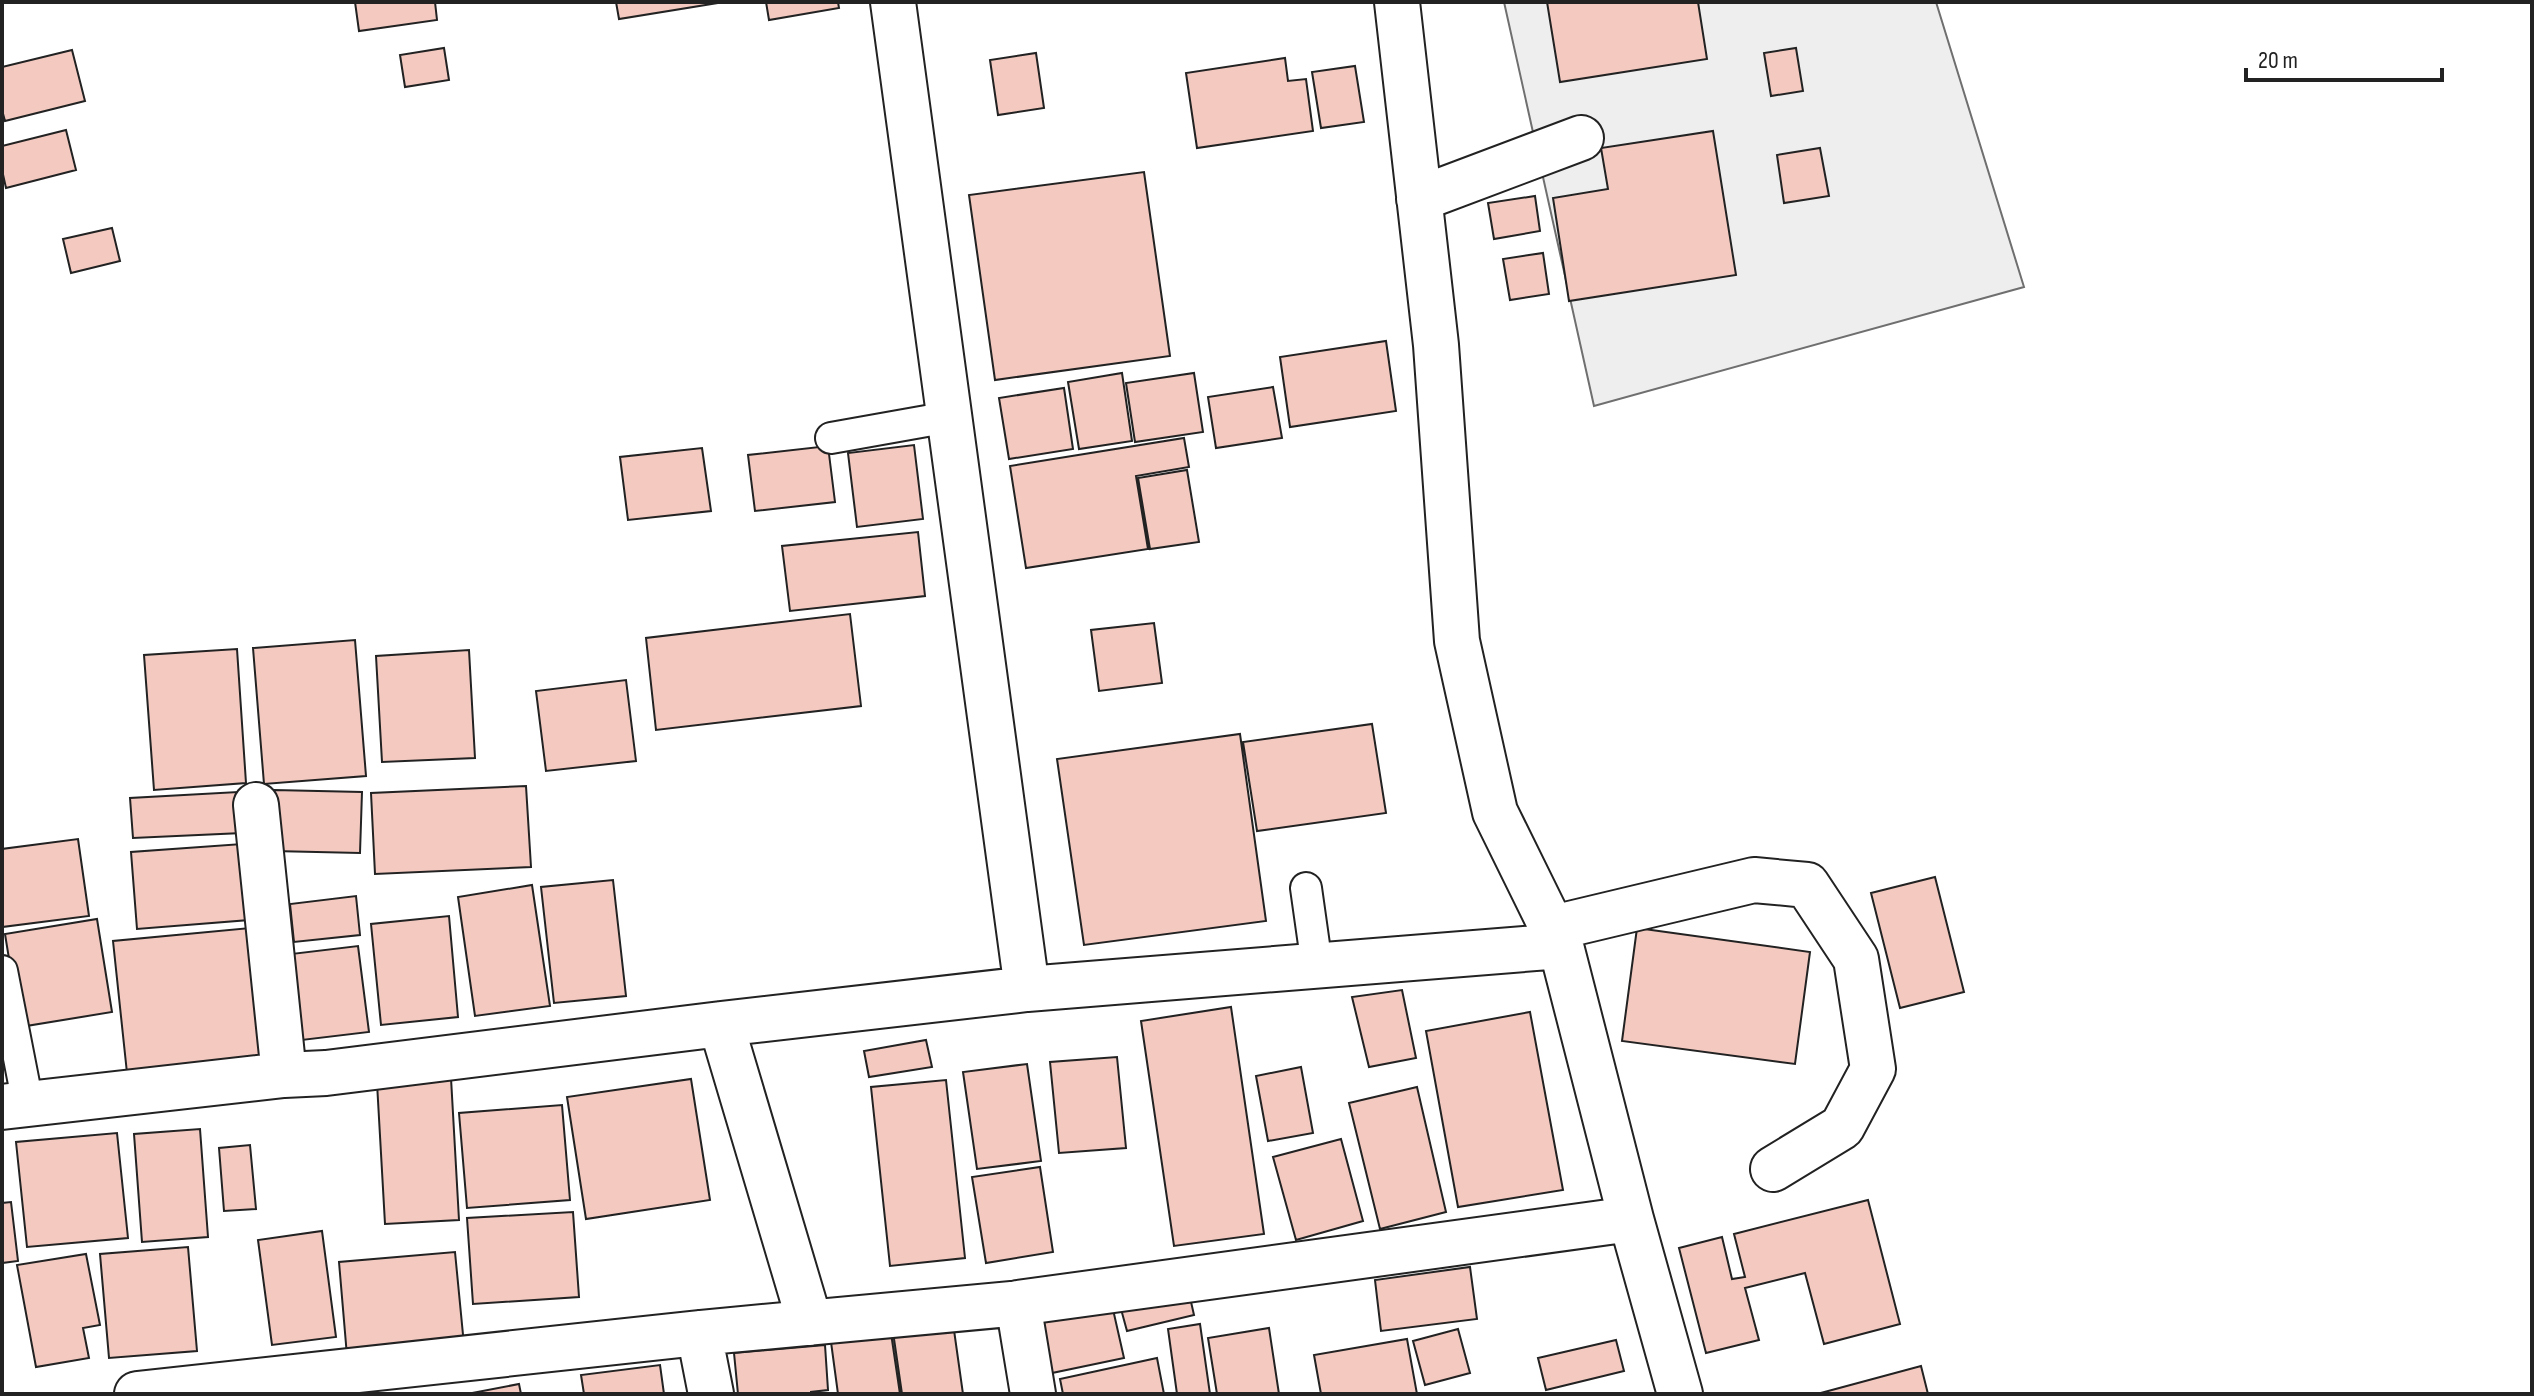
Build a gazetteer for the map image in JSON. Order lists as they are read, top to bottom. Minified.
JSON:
{"scale_bar":"20 m"}
